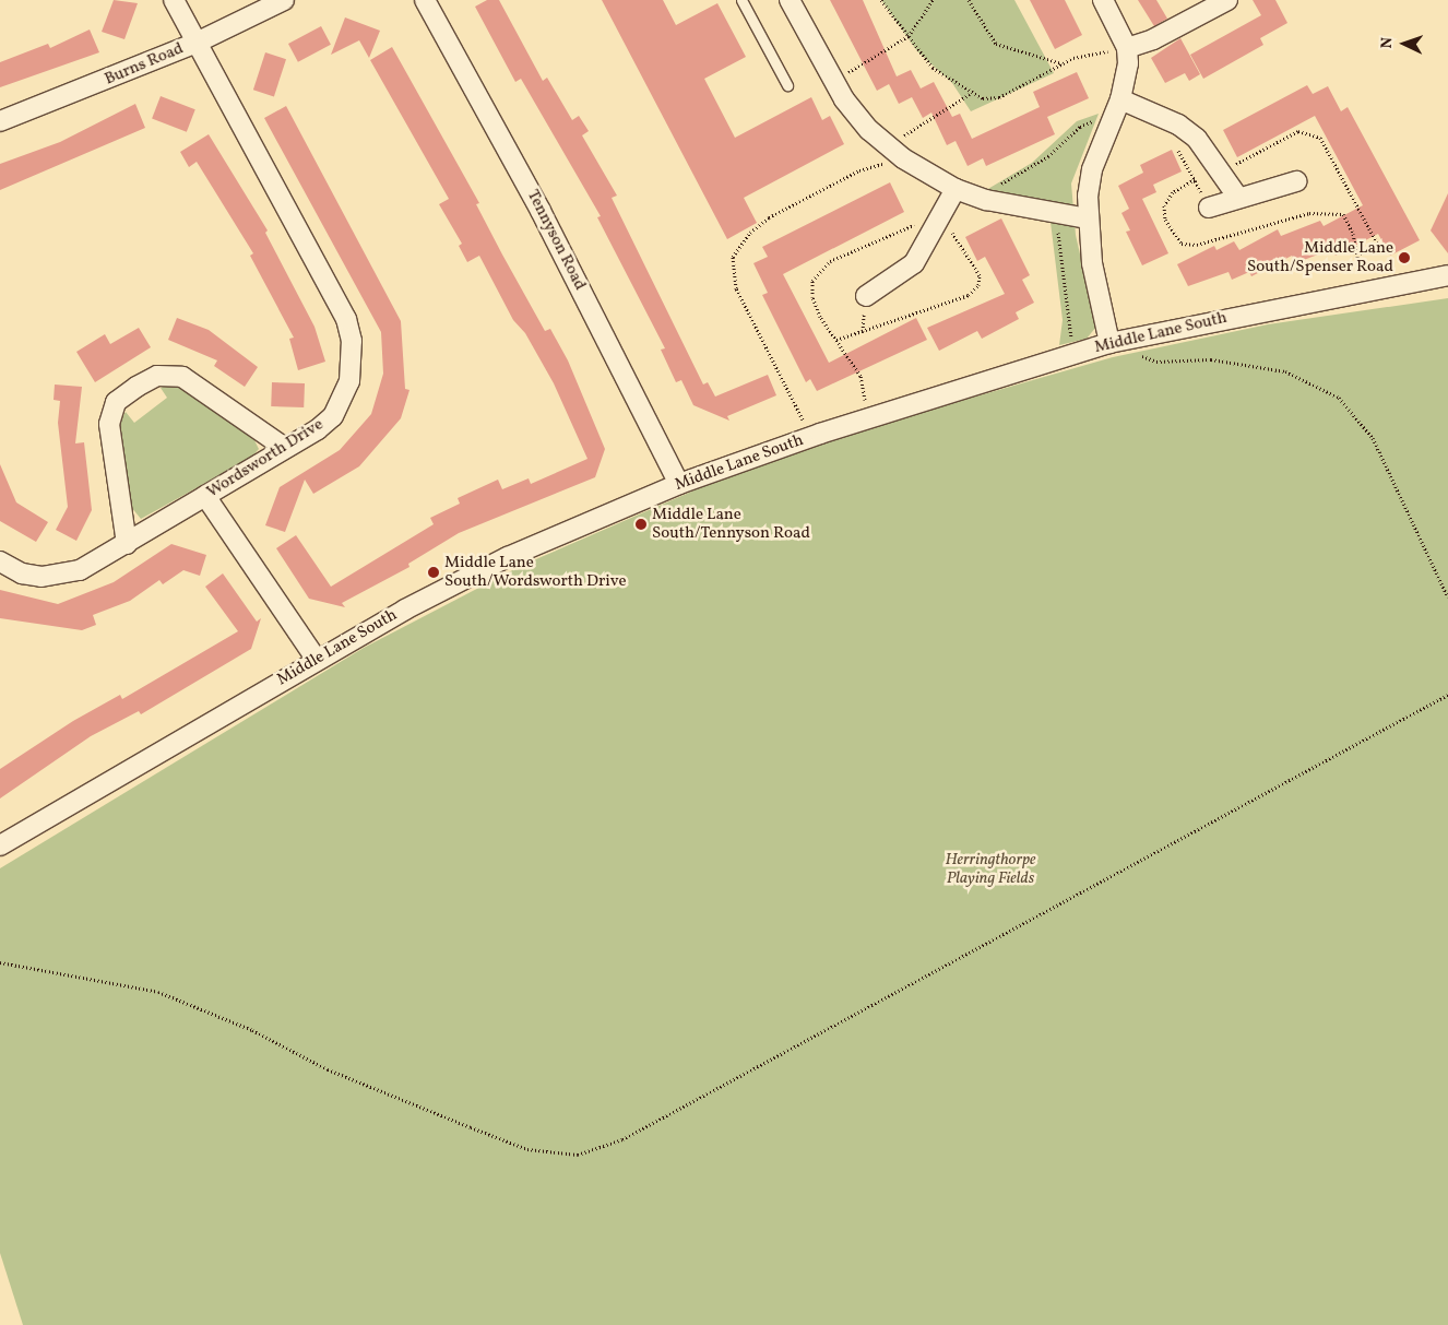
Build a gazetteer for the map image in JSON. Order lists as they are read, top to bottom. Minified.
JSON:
{"streets":{"street":["Burns Road","Tennyson Road","Middle Lane South","Wordsworth Drive"]},"crossings":[["Burns Road","Wordsworth Drive"],["Tennyson Road","Middle Lane South"]],"parks":["Herringthorpe Playing Fields"],"places":["Middle Lane South/Spenser Road","Middle Lane South/Tennyson Road","Middle Lane South/Wordsworth Drive"],"north":"left"}
